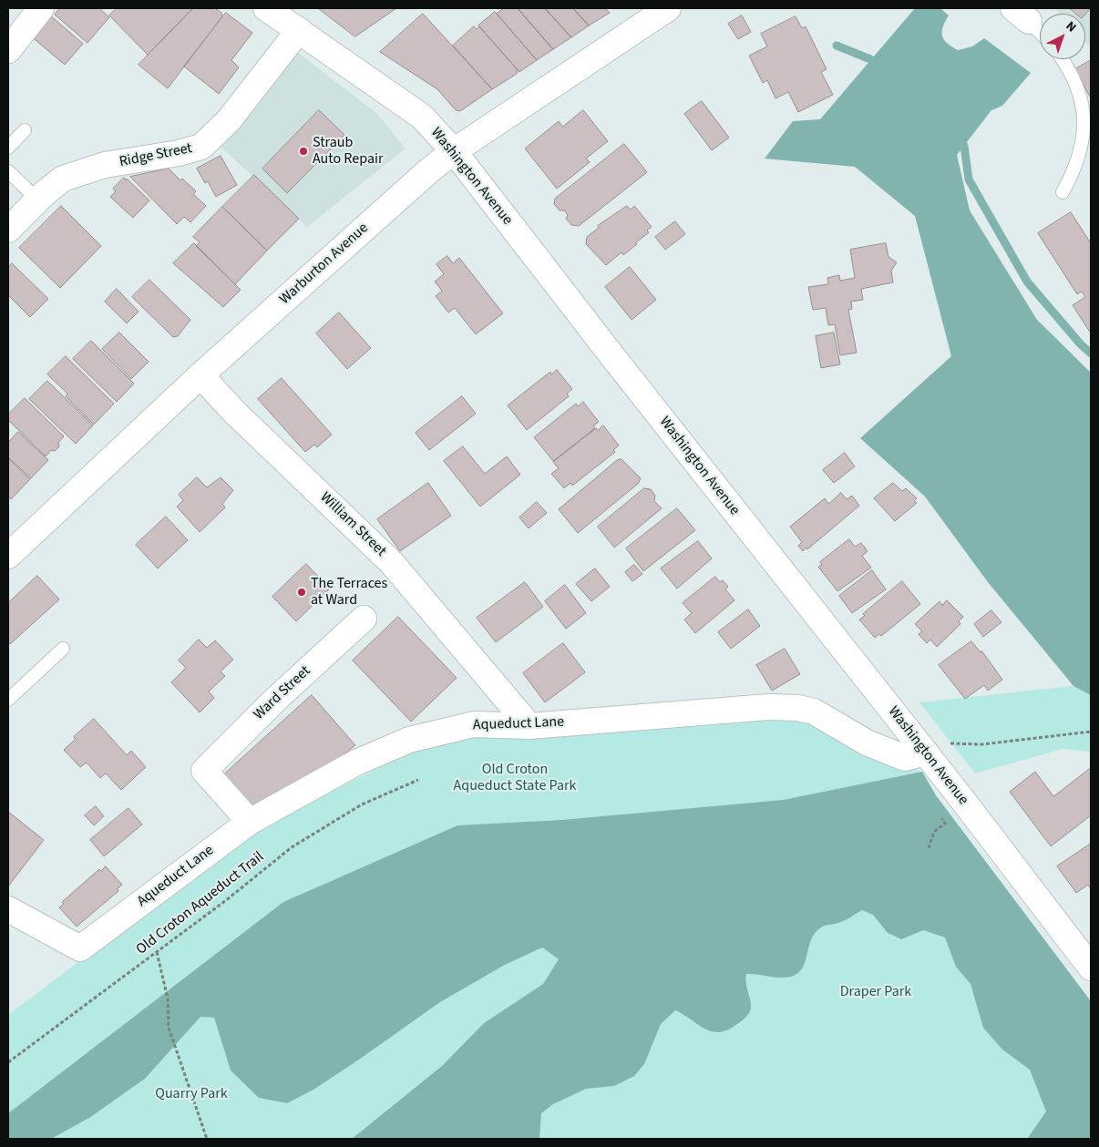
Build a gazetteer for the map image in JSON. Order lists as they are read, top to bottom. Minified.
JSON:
{"streets":{"street":["Ridge Street","Washington Avenue","Warburton Avenue","William Street","Ward Street","Aqueduct Lane"],"path":["Old Croton Aqueduct Trail"]},"crossings":[["Ridge Street","Washington Avenue"],["Washington Avenue","Warburton Avenue"],["Washington Avenue","Aqueduct Lane"],["Warburton Avenue","William Street"],["William Street","Aqueduct Lane"],["Ward Street","Aqueduct Lane"]],"parks":["Old Croton Aqueduct State Park","Draper Park","Quarry Park"],"places":["Straub Auto Repair","The Terraces at Ward"],"north":"top right"}
